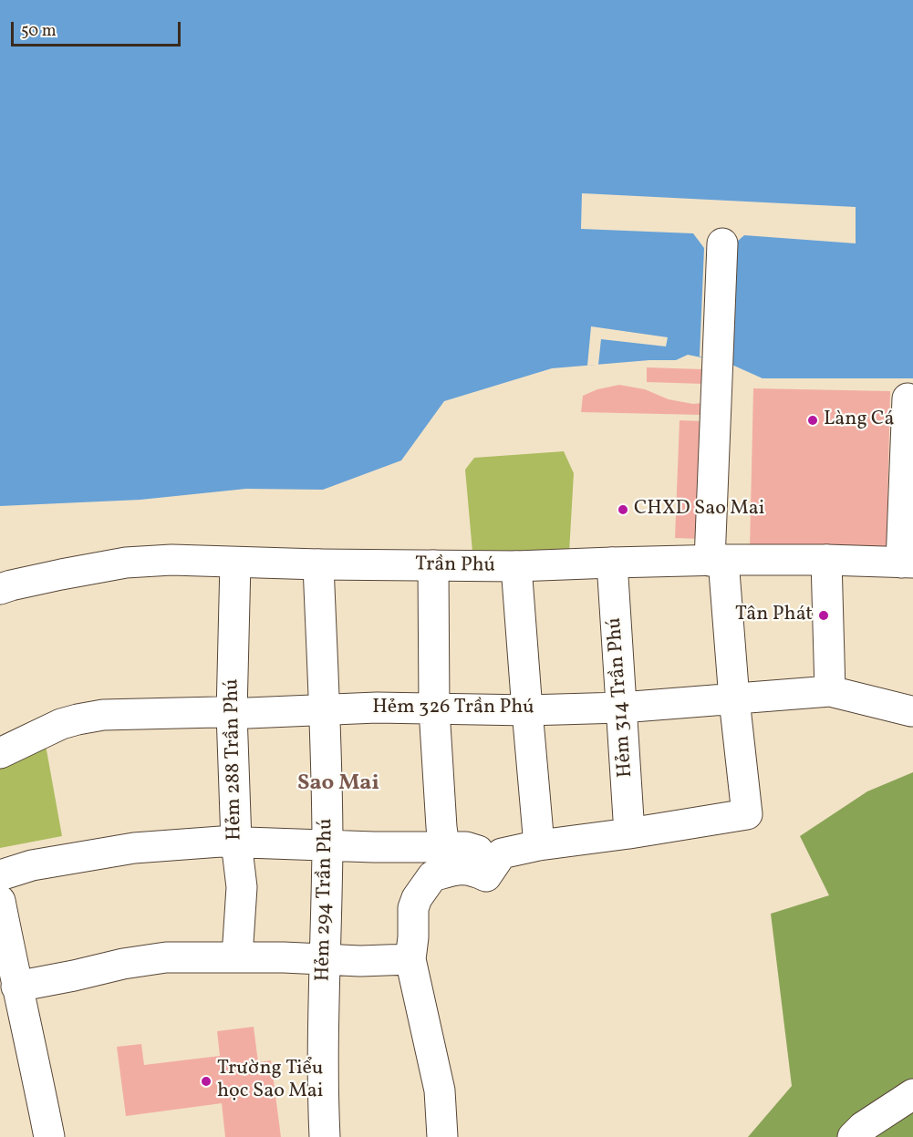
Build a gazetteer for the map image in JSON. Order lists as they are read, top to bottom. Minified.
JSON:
{"streets":{"street":["Trần Phú","Hẻm 314 Trần Phú","Hẻm 326 Trần Phú","Hẻm 288 Trần Phú","Hẻm 294 Trần Phú"]},"crossings":[["Trần Phú","Hẻm 314 Trần Phú"],["Trần Phú","Hẻm 288 Trần Phú"],["Trần Phú","Hẻm 294 Trần Phú"],["Hẻm 314 Trần Phú","Hẻm 326 Trần Phú"],["Hẻm 326 Trần Phú","Hẻm 288 Trần Phú"],["Hẻm 326 Trần Phú","Hẻm 294 Trần Phú"]],"districts":["Sao Mai"],"places":["Làng Cá","CHXD Sao Mai","Tân Phát","Trường Tiểu học Sao Mai"],"scale_bar":"50 m"}
